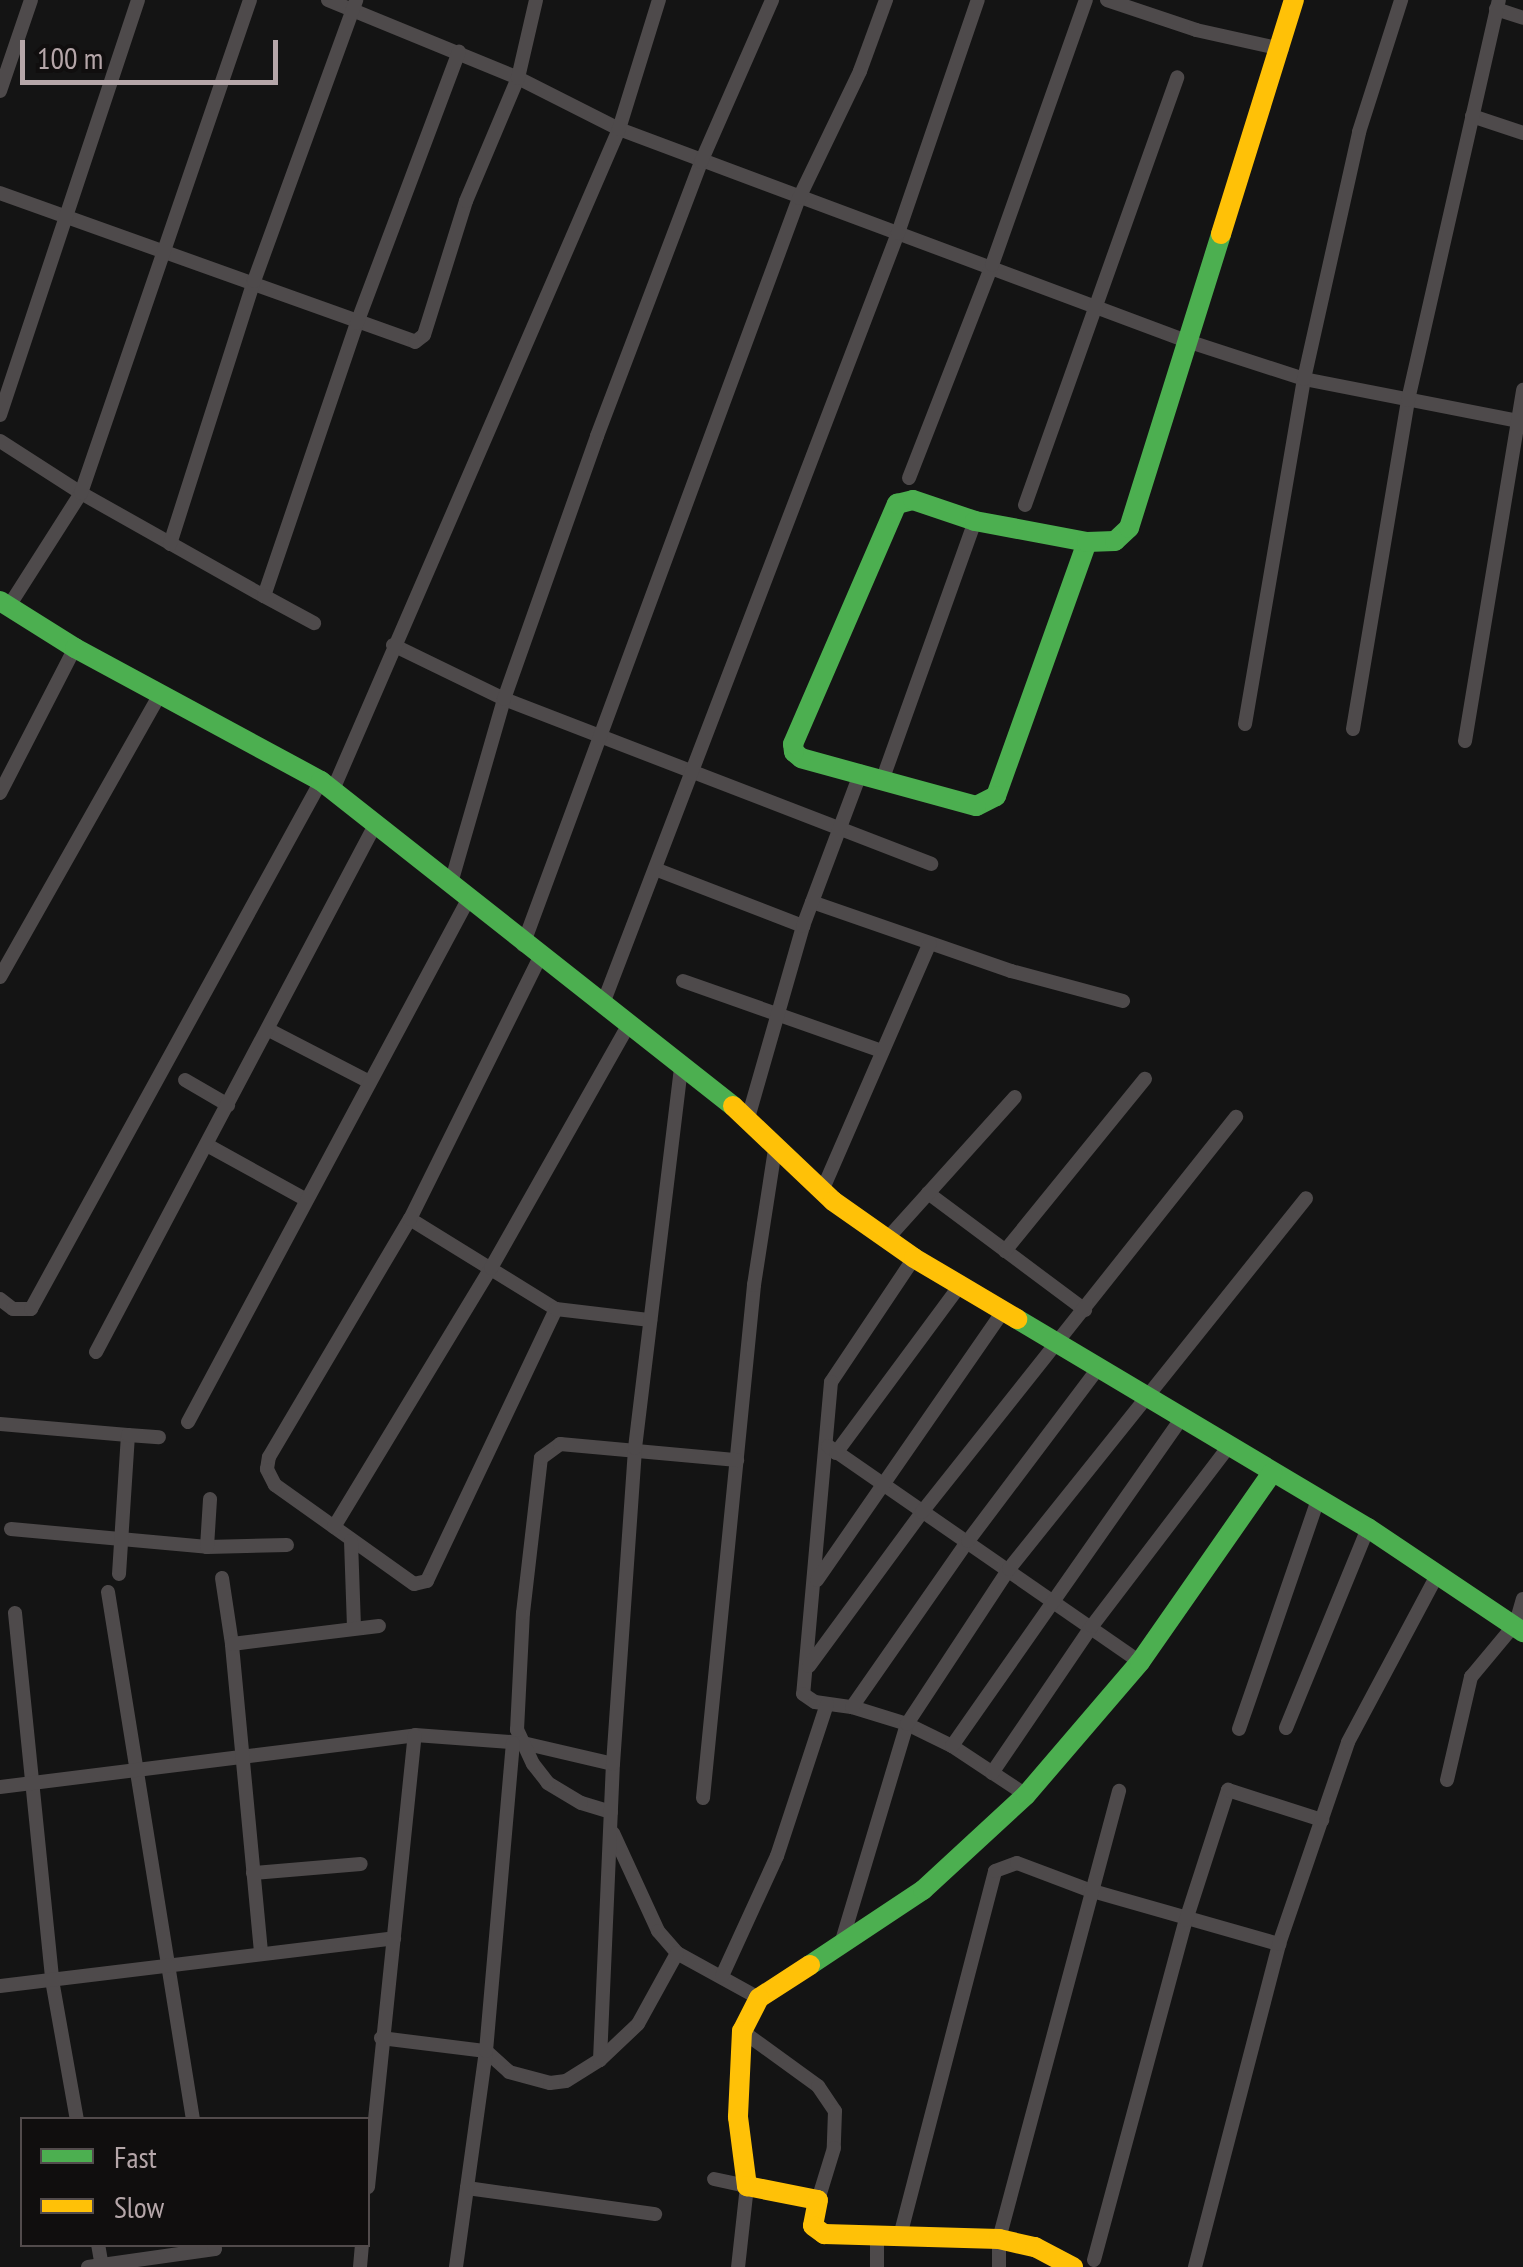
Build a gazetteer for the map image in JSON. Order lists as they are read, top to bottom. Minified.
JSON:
{"legend":["Fast","Slow"],"scale_bar":"100 m"}
